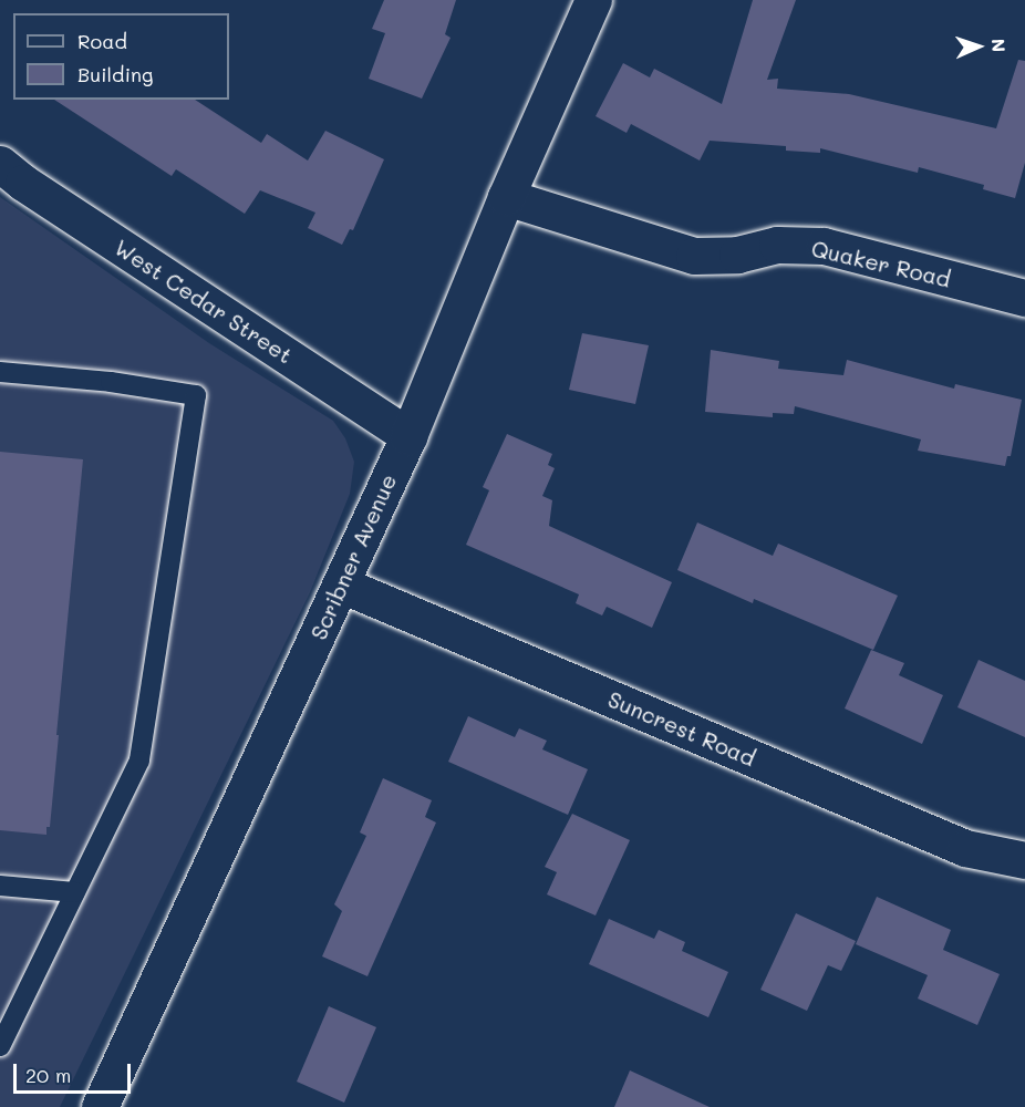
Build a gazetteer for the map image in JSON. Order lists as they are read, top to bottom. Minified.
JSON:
{"streets":{"street":["Quaker Road","West Cedar Street","Scribner Avenue","Suncrest Road"]},"crossings":[["Quaker Road","Scribner Avenue"],["West Cedar Street","Scribner Avenue"],["Scribner Avenue","Suncrest Road"]],"legend":["Road","Building"],"scale_bar":"20 m","north":"right"}
